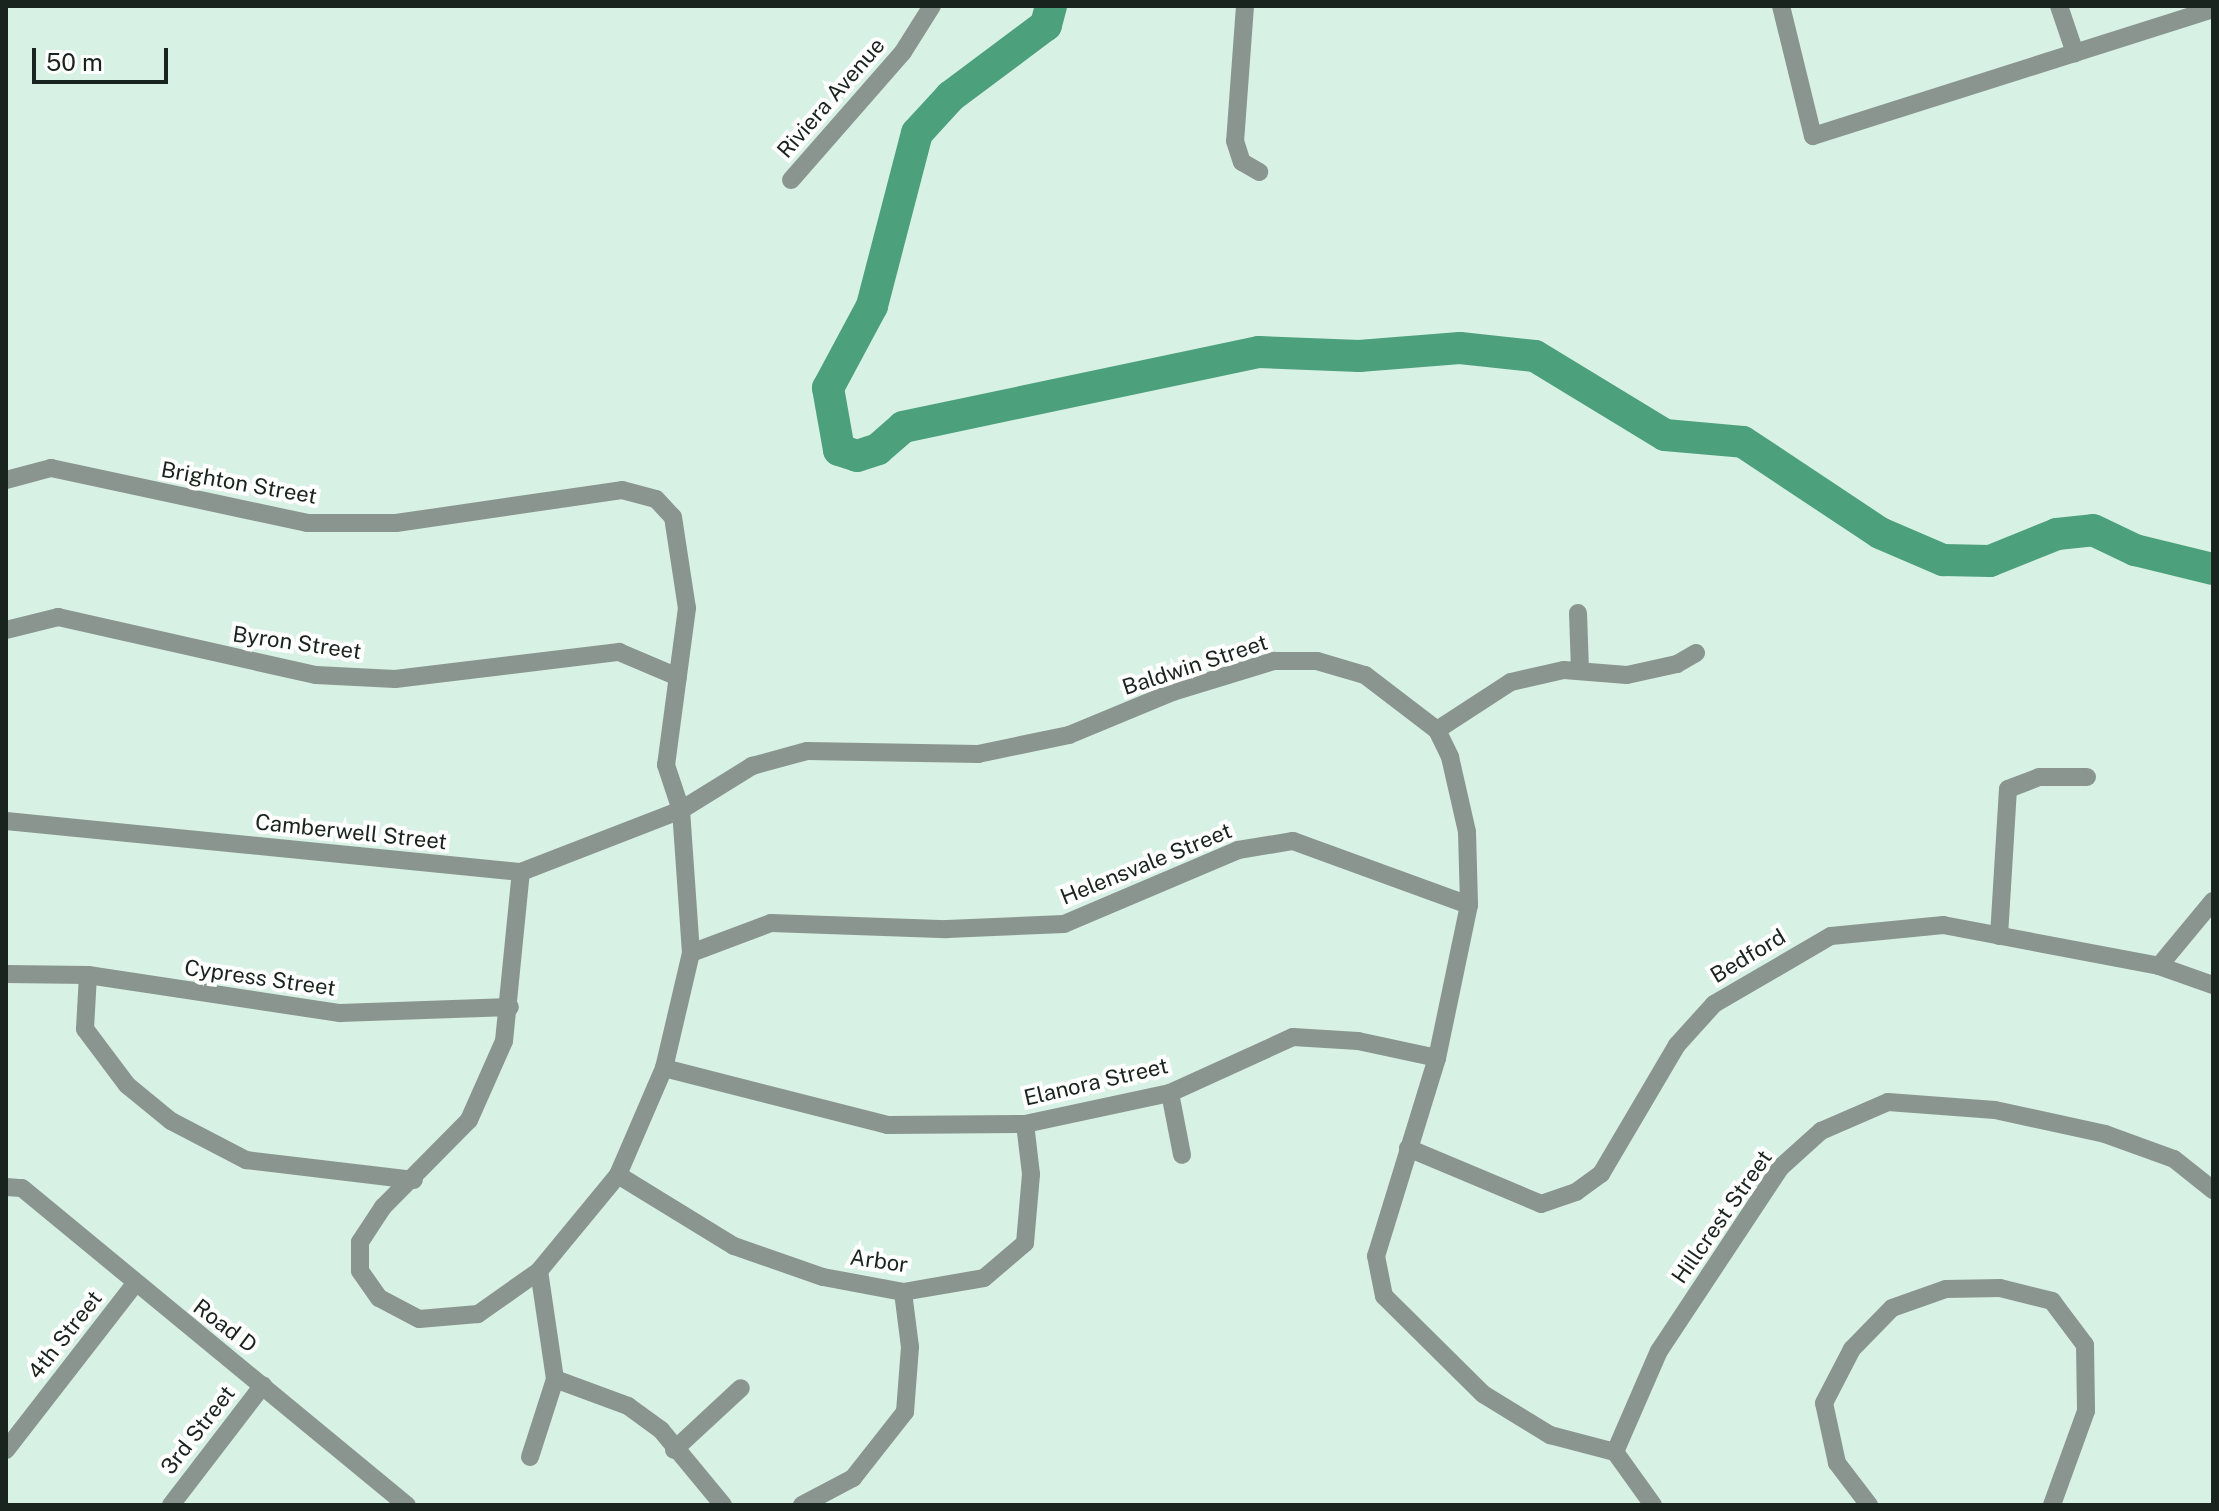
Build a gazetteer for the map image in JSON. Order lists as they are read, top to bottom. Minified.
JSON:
{"streets":{"street":["Riviera Avenue","Brighton Street","Byron Street","Baldwin Street","Camberwell Street","Helensvale Street","Bedford","Cypress Street","Elanora Street","Hillcrest Street","Arbor","Road D","4th Street","3rd Street"]},"crossings":[["Brighton Street","Byron Street"],["Baldwin Street","Camberwell Street"],["Elanora Street","Arbor"],["Road D","4th Street"],["Road D","3rd Street"]],"scale_bar":"50 m"}
